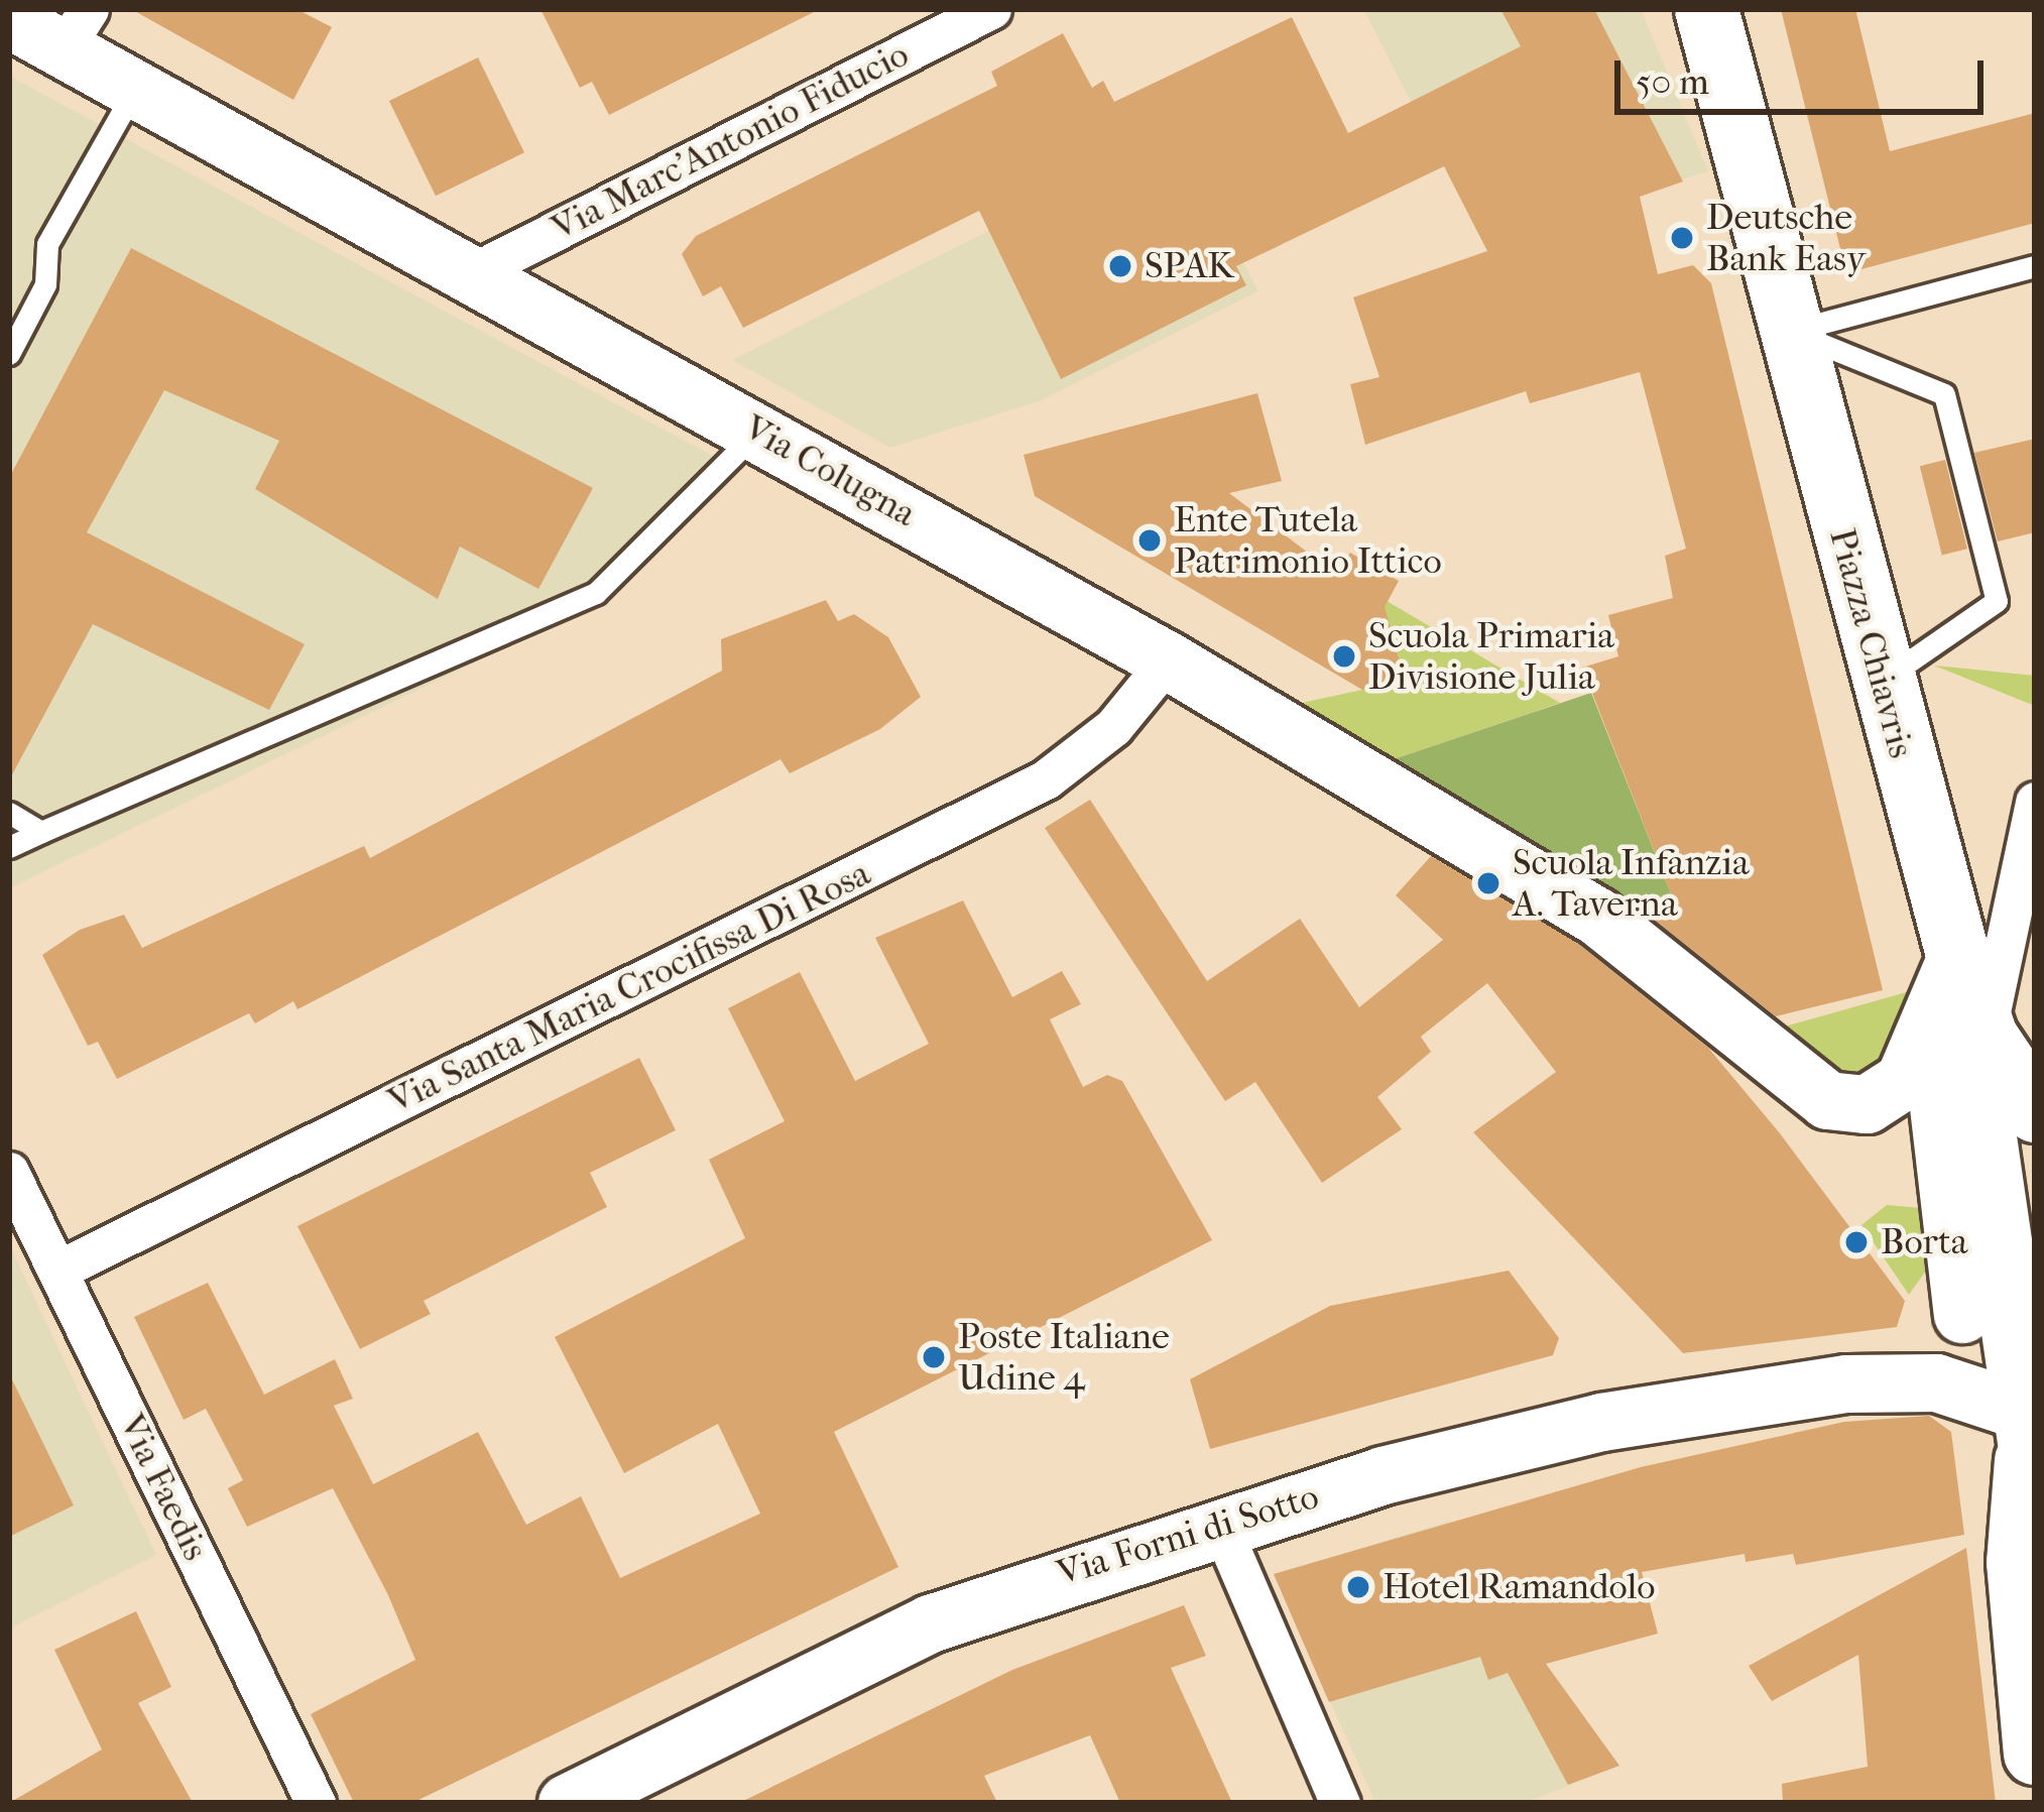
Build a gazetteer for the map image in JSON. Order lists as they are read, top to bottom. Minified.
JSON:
{"streets":{"main road":["Piazza Chiavris"],"street":["Via Marc'Antonio Fiducio","Via Colugna","Via Santa Maria Crocifissa Di Rosa","Via Faedis","Via Forni di Sotto"]},"crossings":[["Via Marc'Antonio Fiducio","Via Colugna"],["Via Colugna","Piazza Chiavris"],["Via Colugna","Via Santa Maria Crocifissa Di Rosa"],["Piazza Chiavris","Via Forni di Sotto"],["Via Santa Maria Crocifissa Di Rosa","Via Faedis"]],"places":["Deutsche Bank Easy","SPAK","Ente Tutela Patrimonio Ittico","Scuola Primaria Divisione Julia","Scuola Infanzia A. Taverna","Borta","Poste Italiane Udine 4","Hotel Ramandolo"],"scale_bar":"50 m"}
